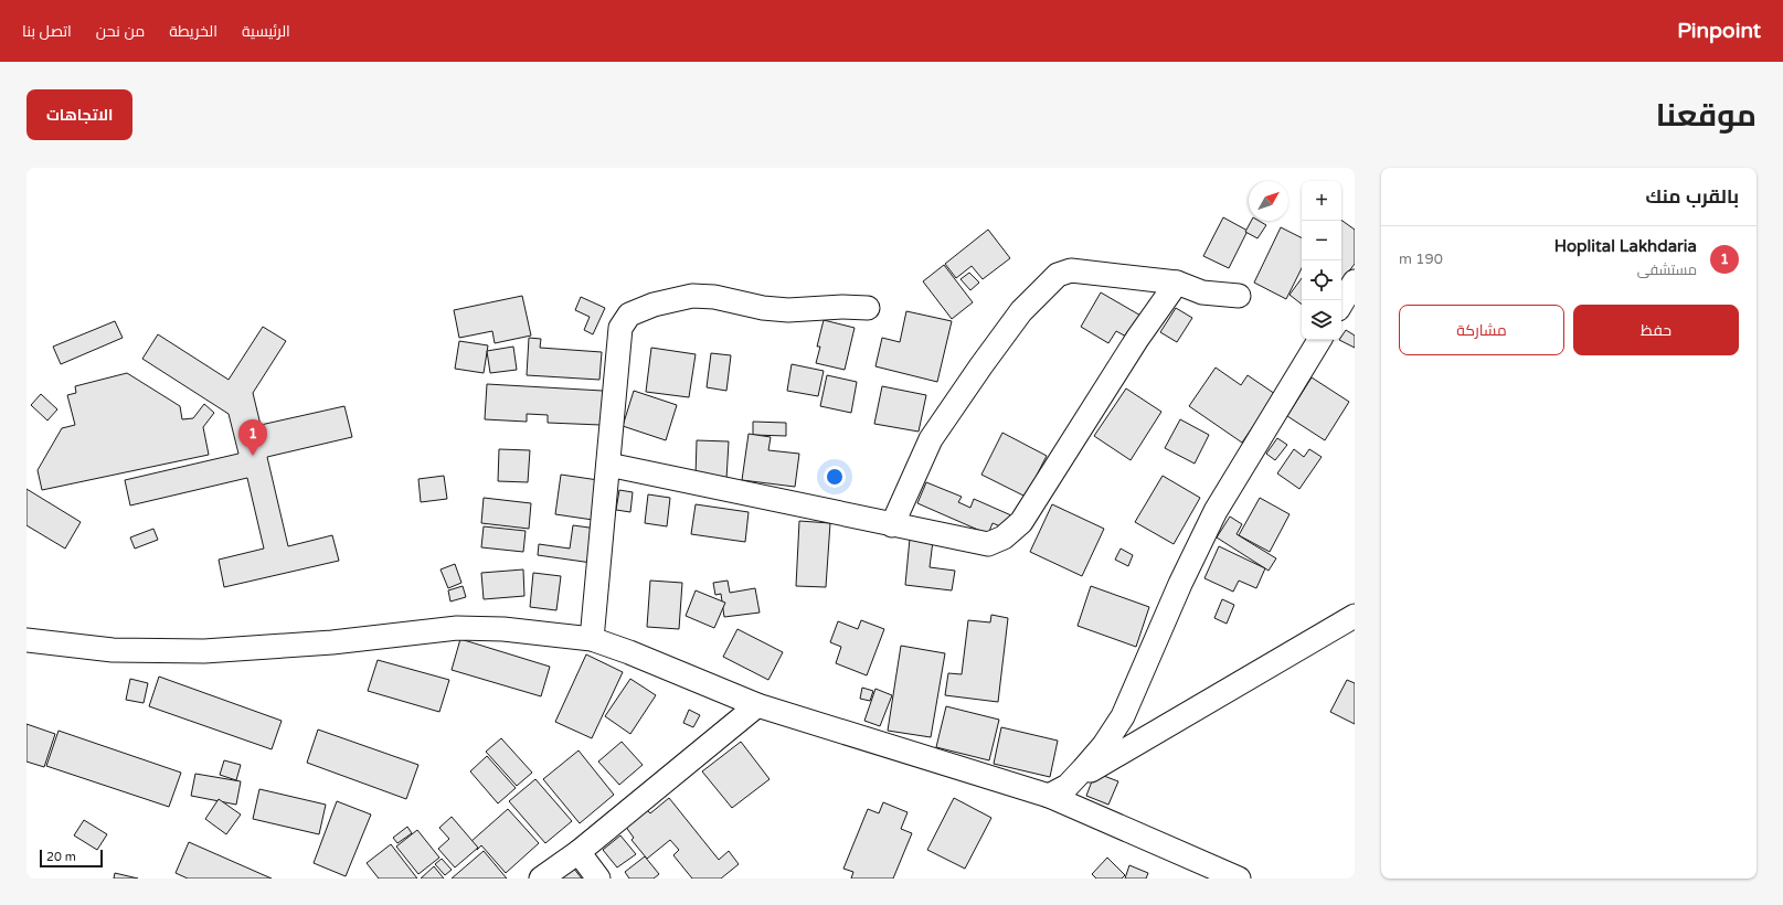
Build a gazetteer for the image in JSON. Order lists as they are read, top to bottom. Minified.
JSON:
{"scale_bar":"20 m","north":"top right","page":{"header":"Pinpoint","nav":["الرئيسية","الخريطة","من نحن","اتصل بنا"],"title":"موقعنا","buttons":["الاتجاهات",["حفظ","مشاركة"]],"heading":"بالقرب منك","map_buttons":["+","−"],"list":[{"mark":"1","name":"Hoplital Lakhdaria","note":"مستشفى","value":"190 m"}],"pins":"1","scale":"20 m"}}
